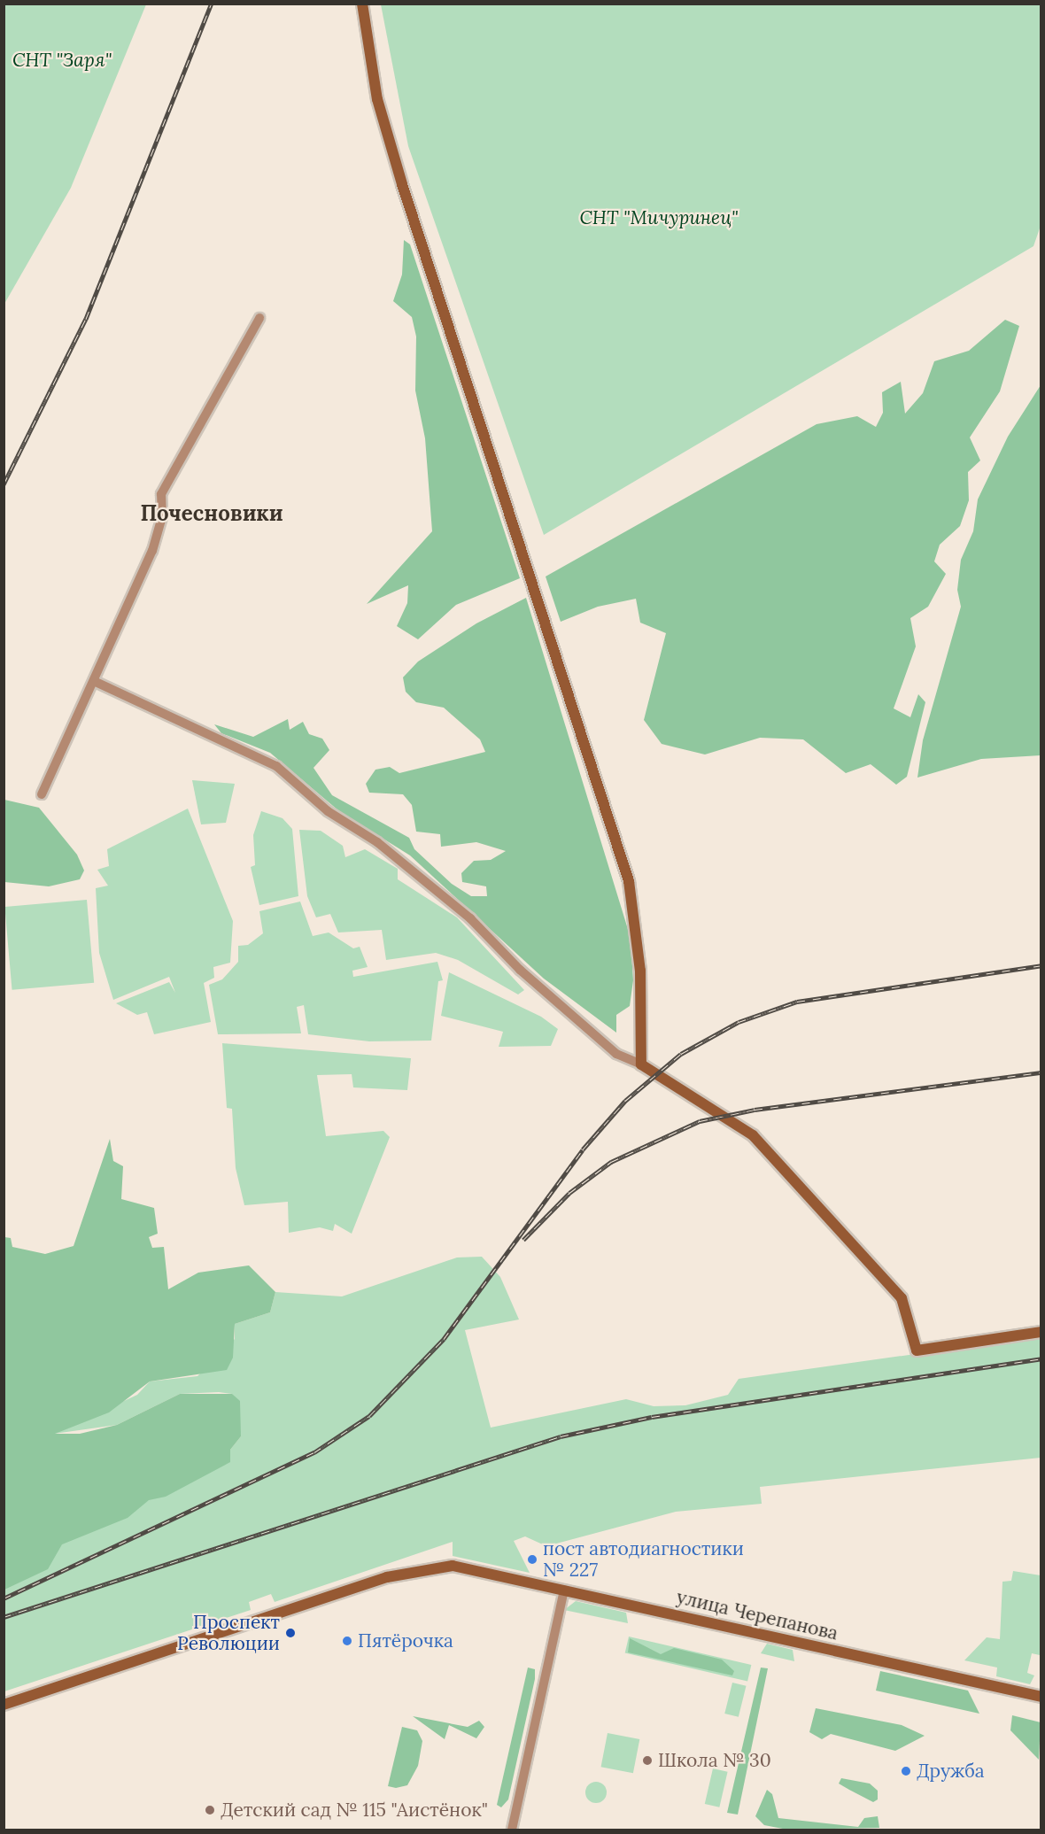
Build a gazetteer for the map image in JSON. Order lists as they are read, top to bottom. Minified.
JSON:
{"streets":{"street":["улица Черепанова"]},"districts":["Почесновики"],"parks":["СНТ \"Заря\"","СНТ \"Мичуринец\""],"places":["пост автодиагностики № 227","Проспект Революции","Пятёрочка","Школа № 30","Дружба","Детский сад № 115 \"Аистёнок\""]}
